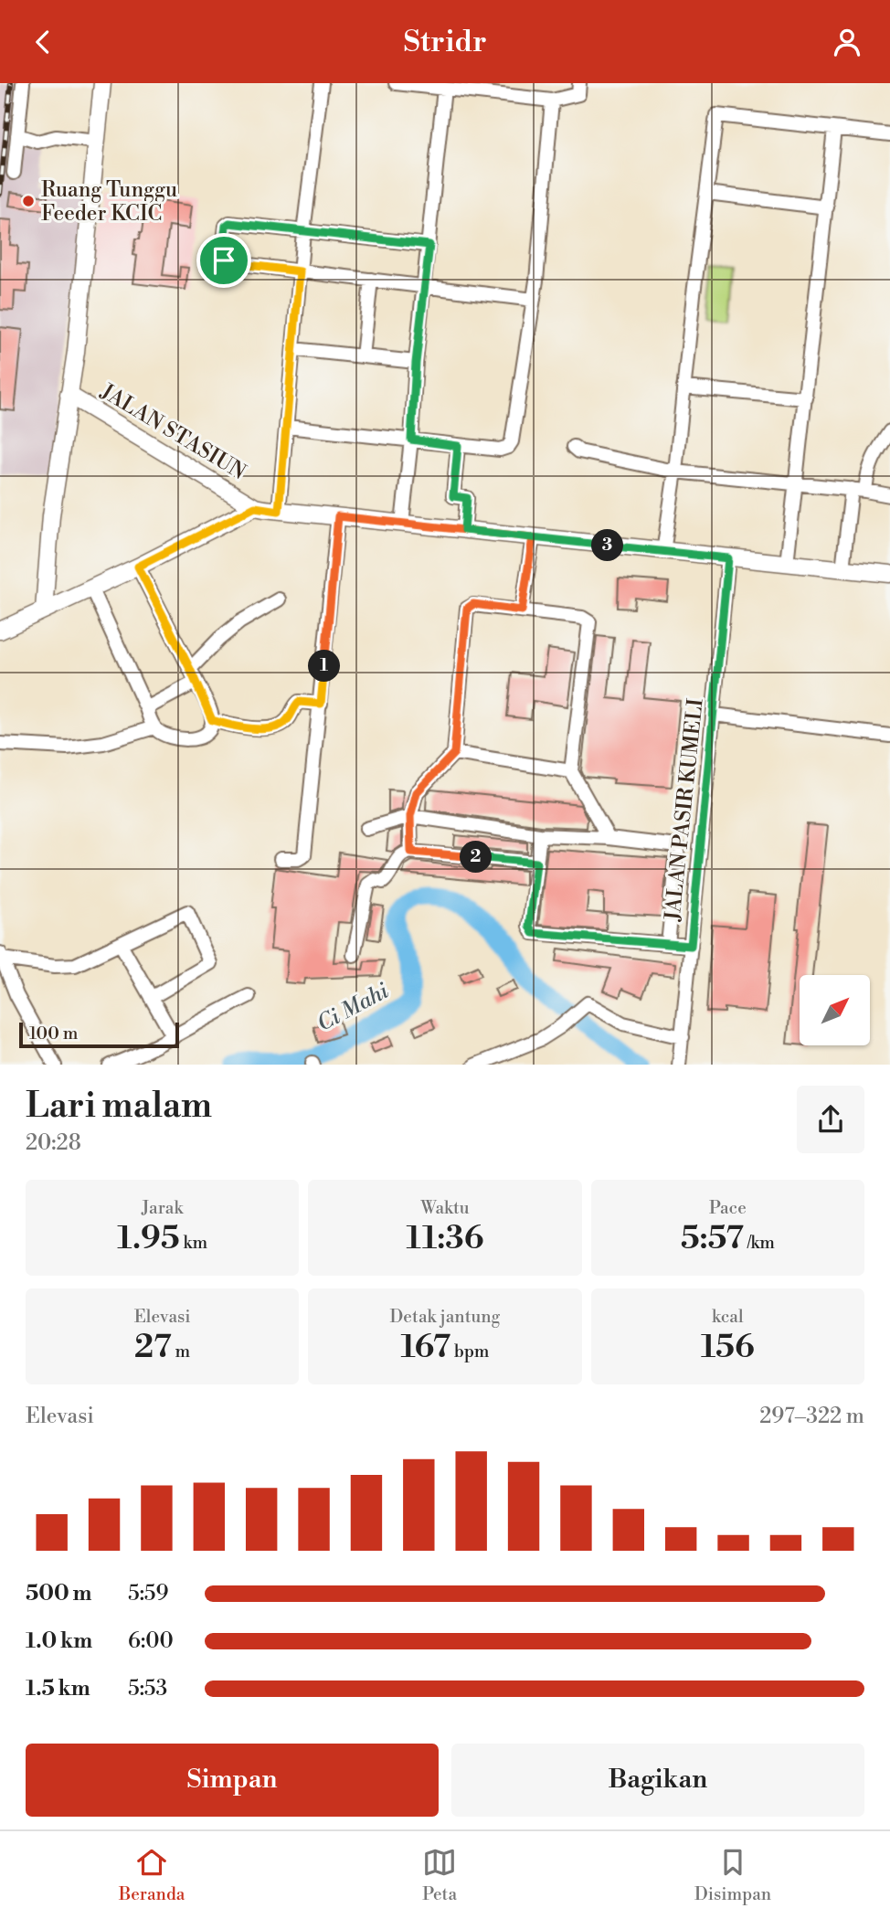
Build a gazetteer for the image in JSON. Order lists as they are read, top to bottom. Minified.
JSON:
{"streets":{"main road":["JALAN STASIUN"],"street":["JALAN PASIR KUMELI"]},"water":["Ci Mahi"],"places":["Ruang Tunggu Feeder KCIC"],"scale_bar":"100 m","north":"top right","page":{"header":"Stridr","pins":["3","1","2"],"scale":"100 m","heading":["Lari malam","20:28"],"stats":[["Jarak","1.95 km"],["Waktu","11:36"],["Pace","5:57 /km"],["Elevasi","27 m"],["Detak jantung","167 bpm"],["kcal","156"]],"chart":["Elevasi","297–322 m"],"list":[{"name":"500 m","note":"5:59"},{"name":"1.0 km","note":"6:00"},{"name":"1.5 km","note":"5:53"}],"buttons":["Simpan","Bagikan"],"tabs":["Beranda","Peta","Disimpan"]}}
